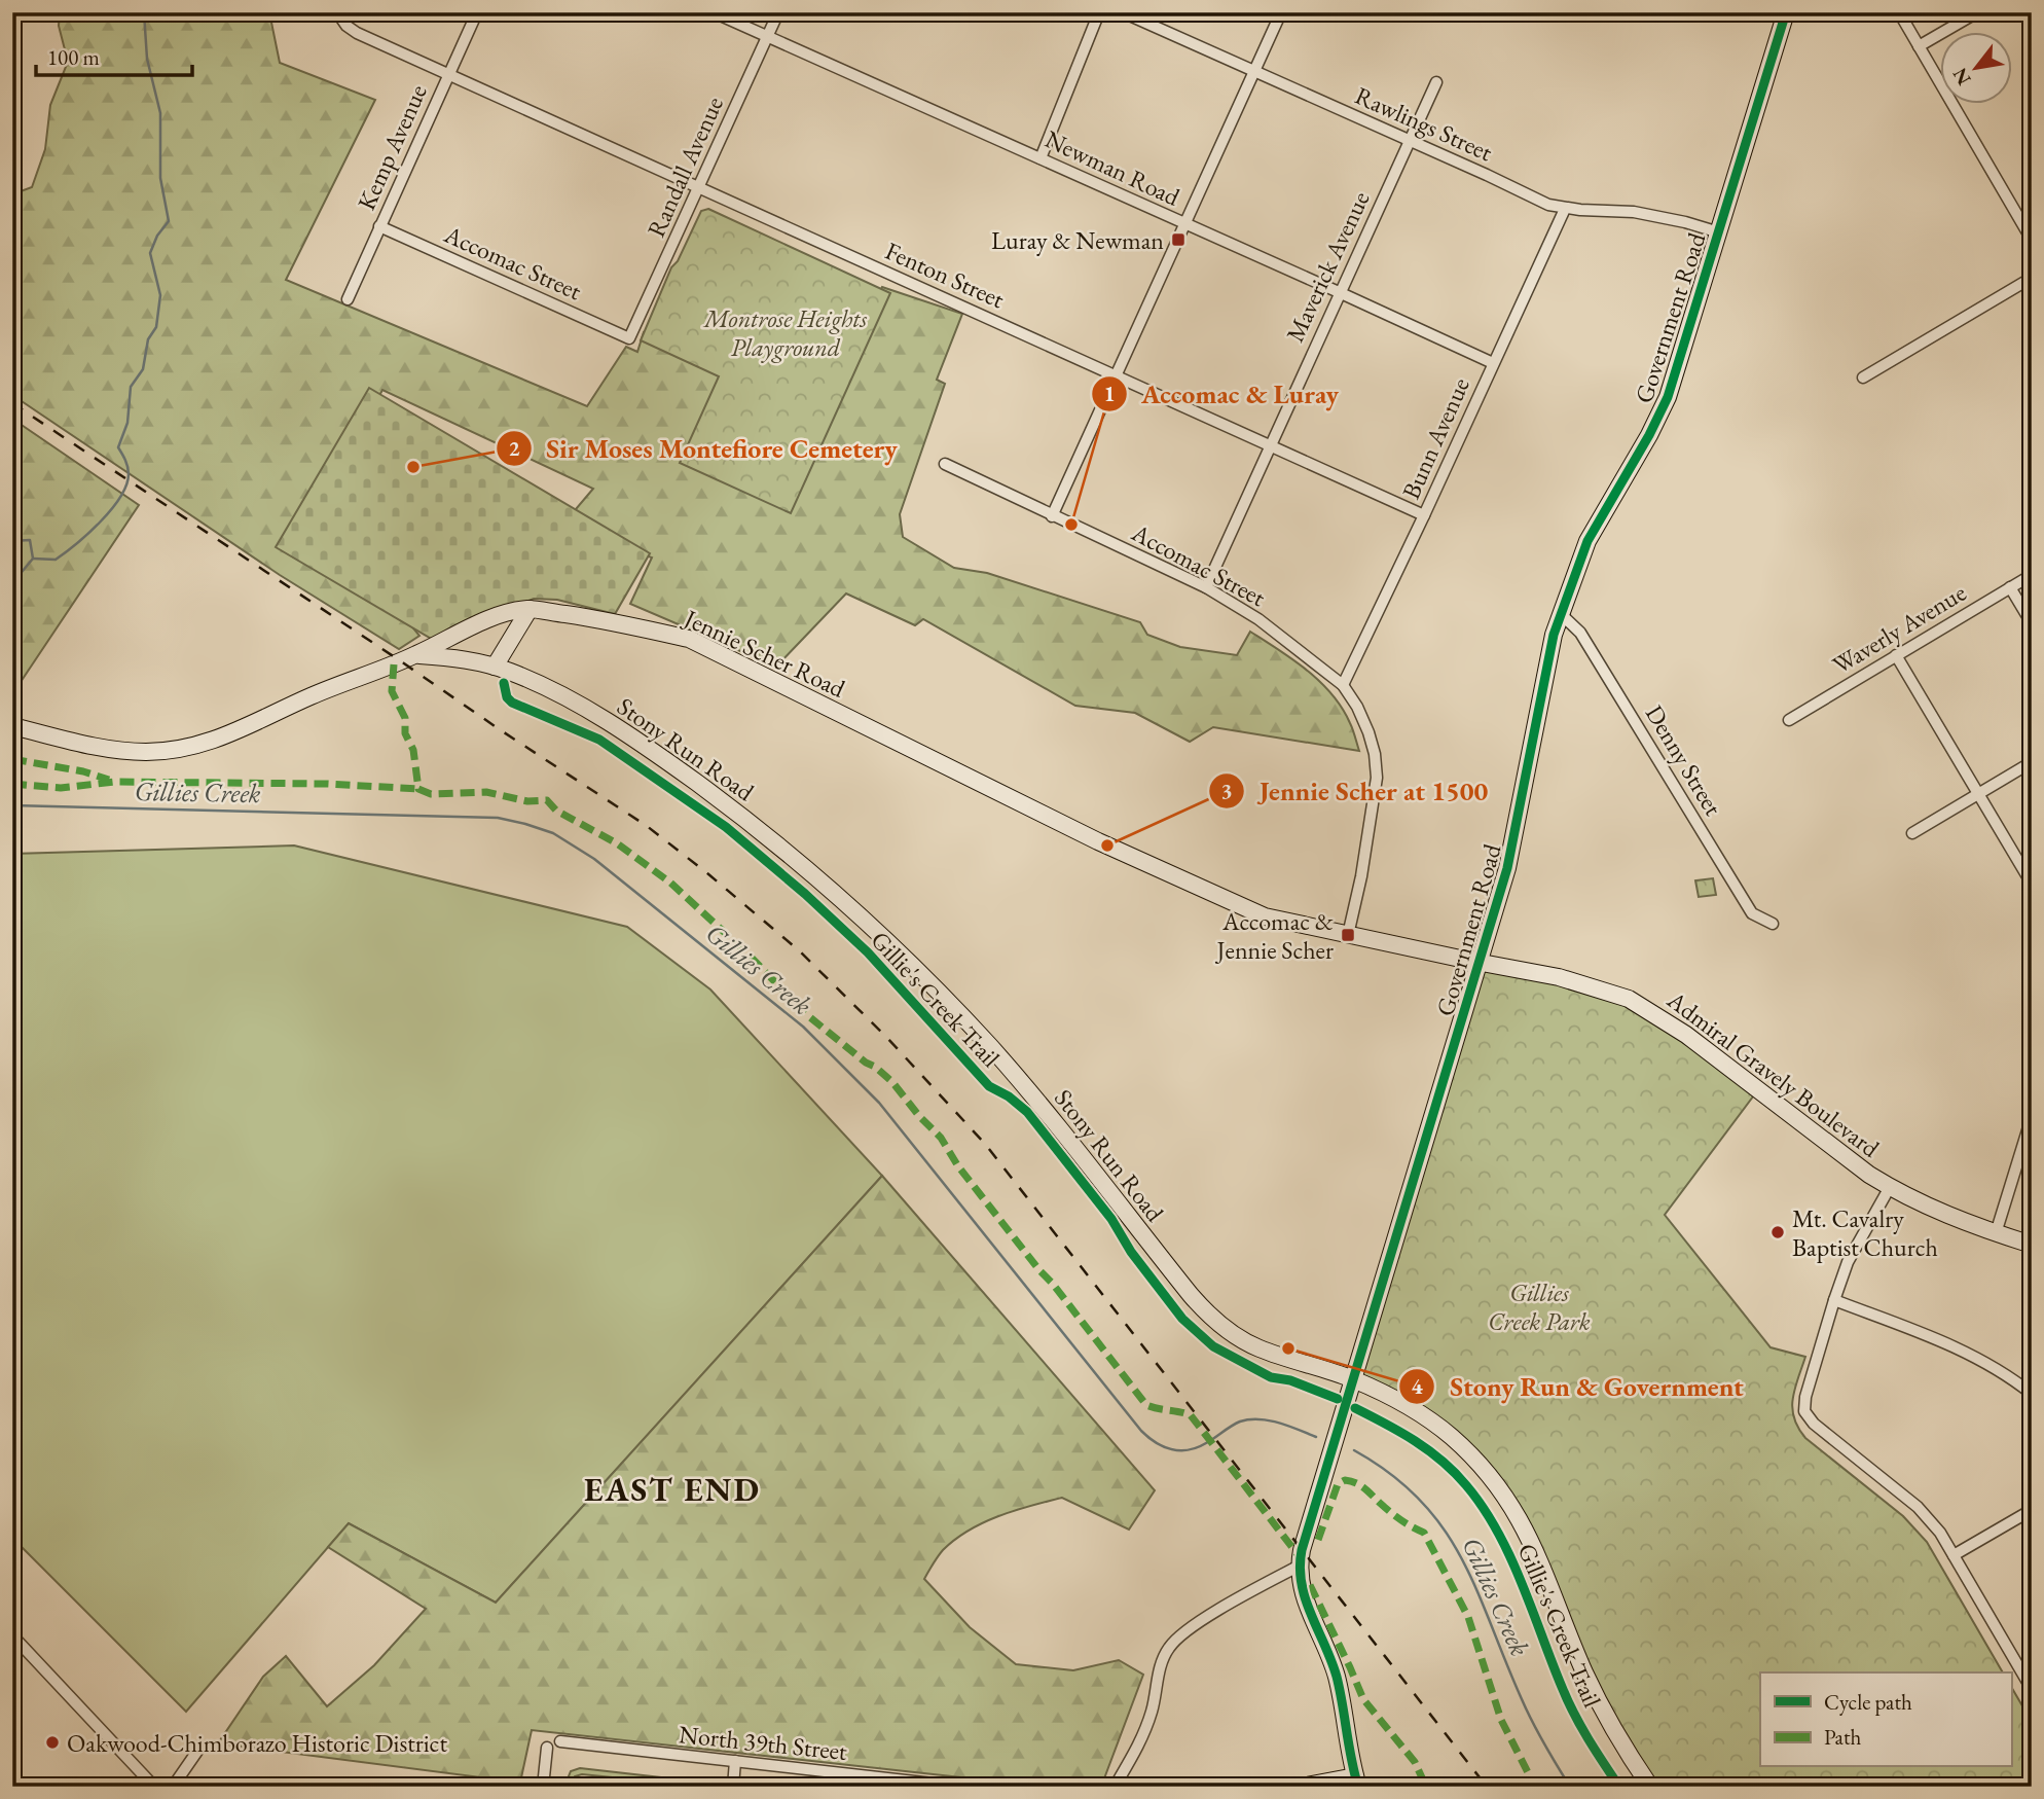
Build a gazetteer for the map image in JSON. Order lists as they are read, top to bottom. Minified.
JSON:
{"streets":{"street":["Rawlings Street","Kemp Avenue","Randall Avenue","Newman Road","Accomac Street","Maverick Avenue","Fenton Street","Government Road","Bunn Avenue","Waverly Avenue","Jennie Scher Road","Stony Run Road","Denny Street","Admiral Gravely Boulevard","North 39th Street"],"cycle path":["Gillie's Creek Trail"]},"crossings":[["Rawlings Street","Maverick Avenue"],["Rawlings Street","Government Road"],["Rawlings Street","Bunn Avenue"],["Kemp Avenue","Accomac Street"],["Kemp Avenue","Fenton Street"],["Randall Avenue","Newman Road"],["Randall Avenue","Accomac Street"],["Randall Avenue","Fenton Street"],["Newman Road","Maverick Avenue"],["Newman Road","Bunn Avenue"],["Accomac Street","Maverick Avenue"],["Accomac Street","Bunn Avenue"],["Accomac Street","Jennie Scher Road"],["Maverick Avenue","Fenton Street"],["Fenton Street","Bunn Avenue"],["Government Road","Jennie Scher Road"],["Government Road","Stony Run Road"],["Government Road","Denny Street"],["Government Road","Admiral Gravely Boulevard"],["Jennie Scher Road","Stony Run Road"],["Jennie Scher Road","Admiral Gravely Boulevard"]],"districts":["EAST END"],"water":["Gillies Creek"],"parks":["Montrose Heights Playground","Gillies Creek Park"],"places":{"transit":["Luray & Newman","Accomac & Jennie Scher"],"other":["Sir Moses Montefiore Cemetery","Accomac & Luray","Jennie Scher at 1500","Mt. Cavalry Baptist Church","Stony Run & Government","Oakwood-Chimborazo Historic District"]},"legend":["Cycle path","Path"],"scale_bar":"100 m","north":"bottom left"}
